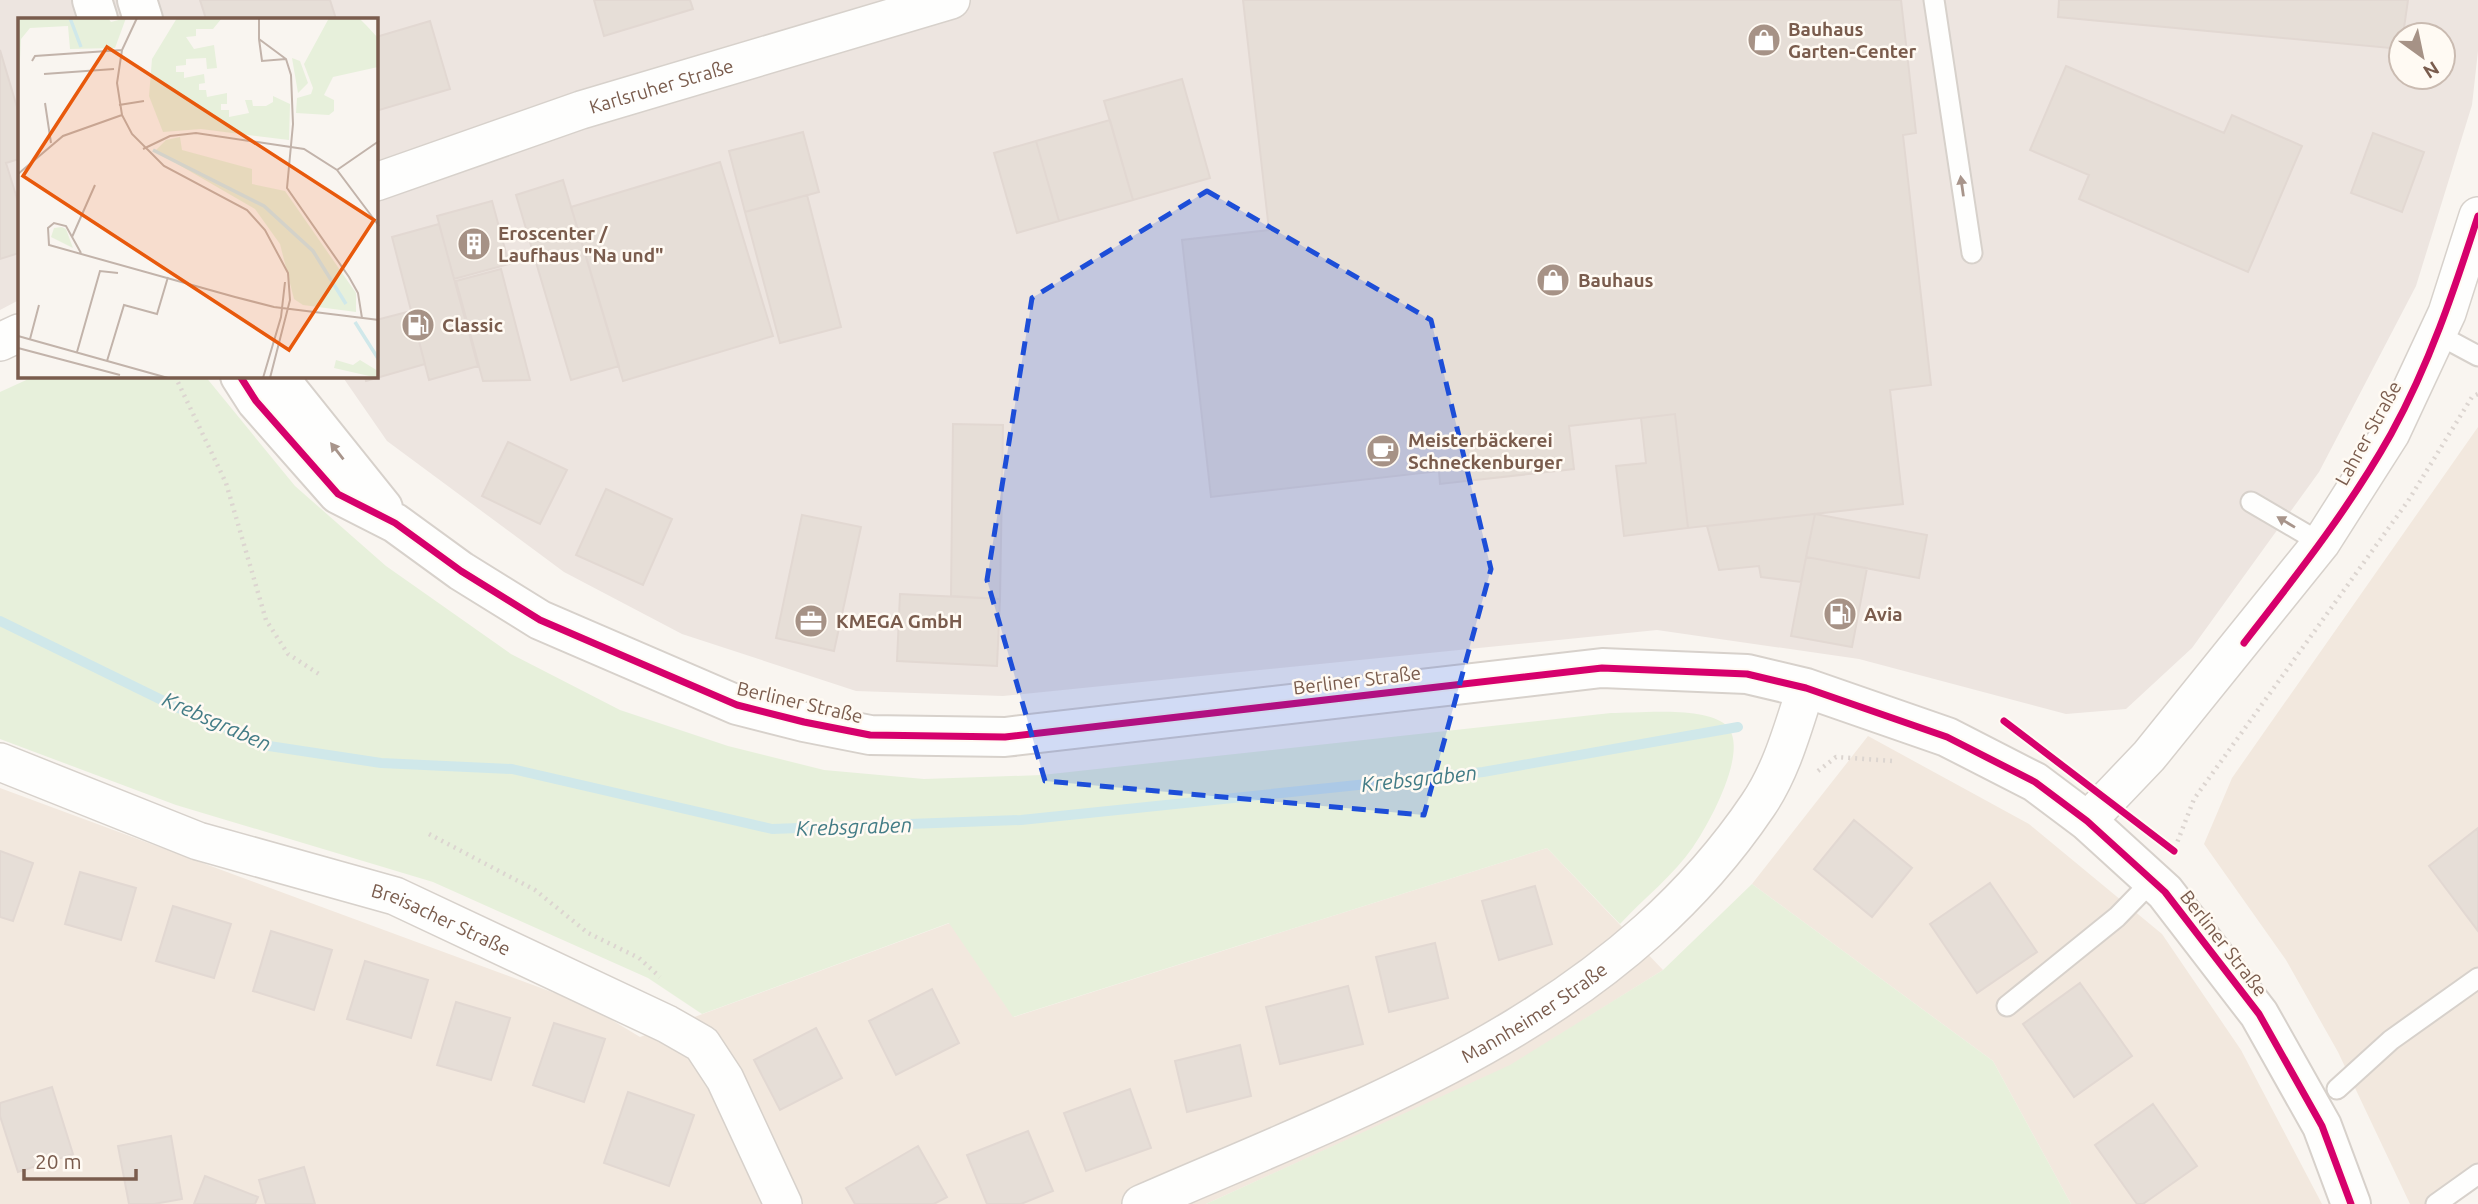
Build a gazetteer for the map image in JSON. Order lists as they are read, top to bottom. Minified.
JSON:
{"streets":{"street":["Karlsruher Straße","Lahrer Straße","Berliner Straße","Breisacher Straße","Mannheimer Straße"]},"crossings":[["Lahrer Straße","Berliner Straße"],["Berliner Straße","Mannheimer Straße"]],"water":["Krebsgraben"],"places":{"shop":["Bauhaus Garten-Center","Bauhaus"],"building":["Eroscenter / Laufhaus \"Na und\""],"fuel station":["Classic","Avia"],"cafe":["Meisterbäckerei Schneckenburger"],"office":["KMEGA GmbH"]},"scale_bar":"20 m","north":"bottom right"}
